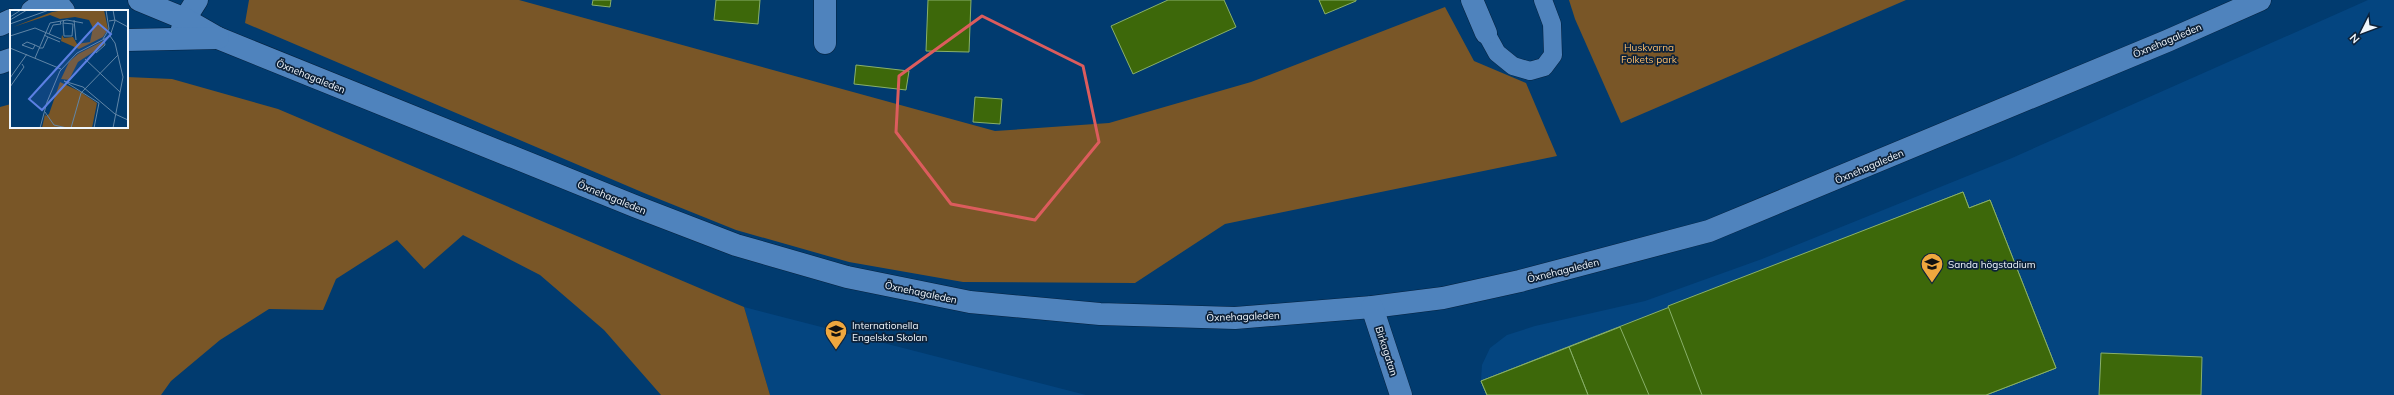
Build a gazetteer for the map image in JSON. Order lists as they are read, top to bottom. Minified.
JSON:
{"streets":{"street":["Öxnehagaleden","Birkagatan"]},"crossings":[["Öxnehagaleden","Birkagatan"]],"parks":["Huskvarna Folkets park"],"places":{"school or university":["Sanda högstadium","Internationella Engelska Skolan"]},"north":"bottom left"}
